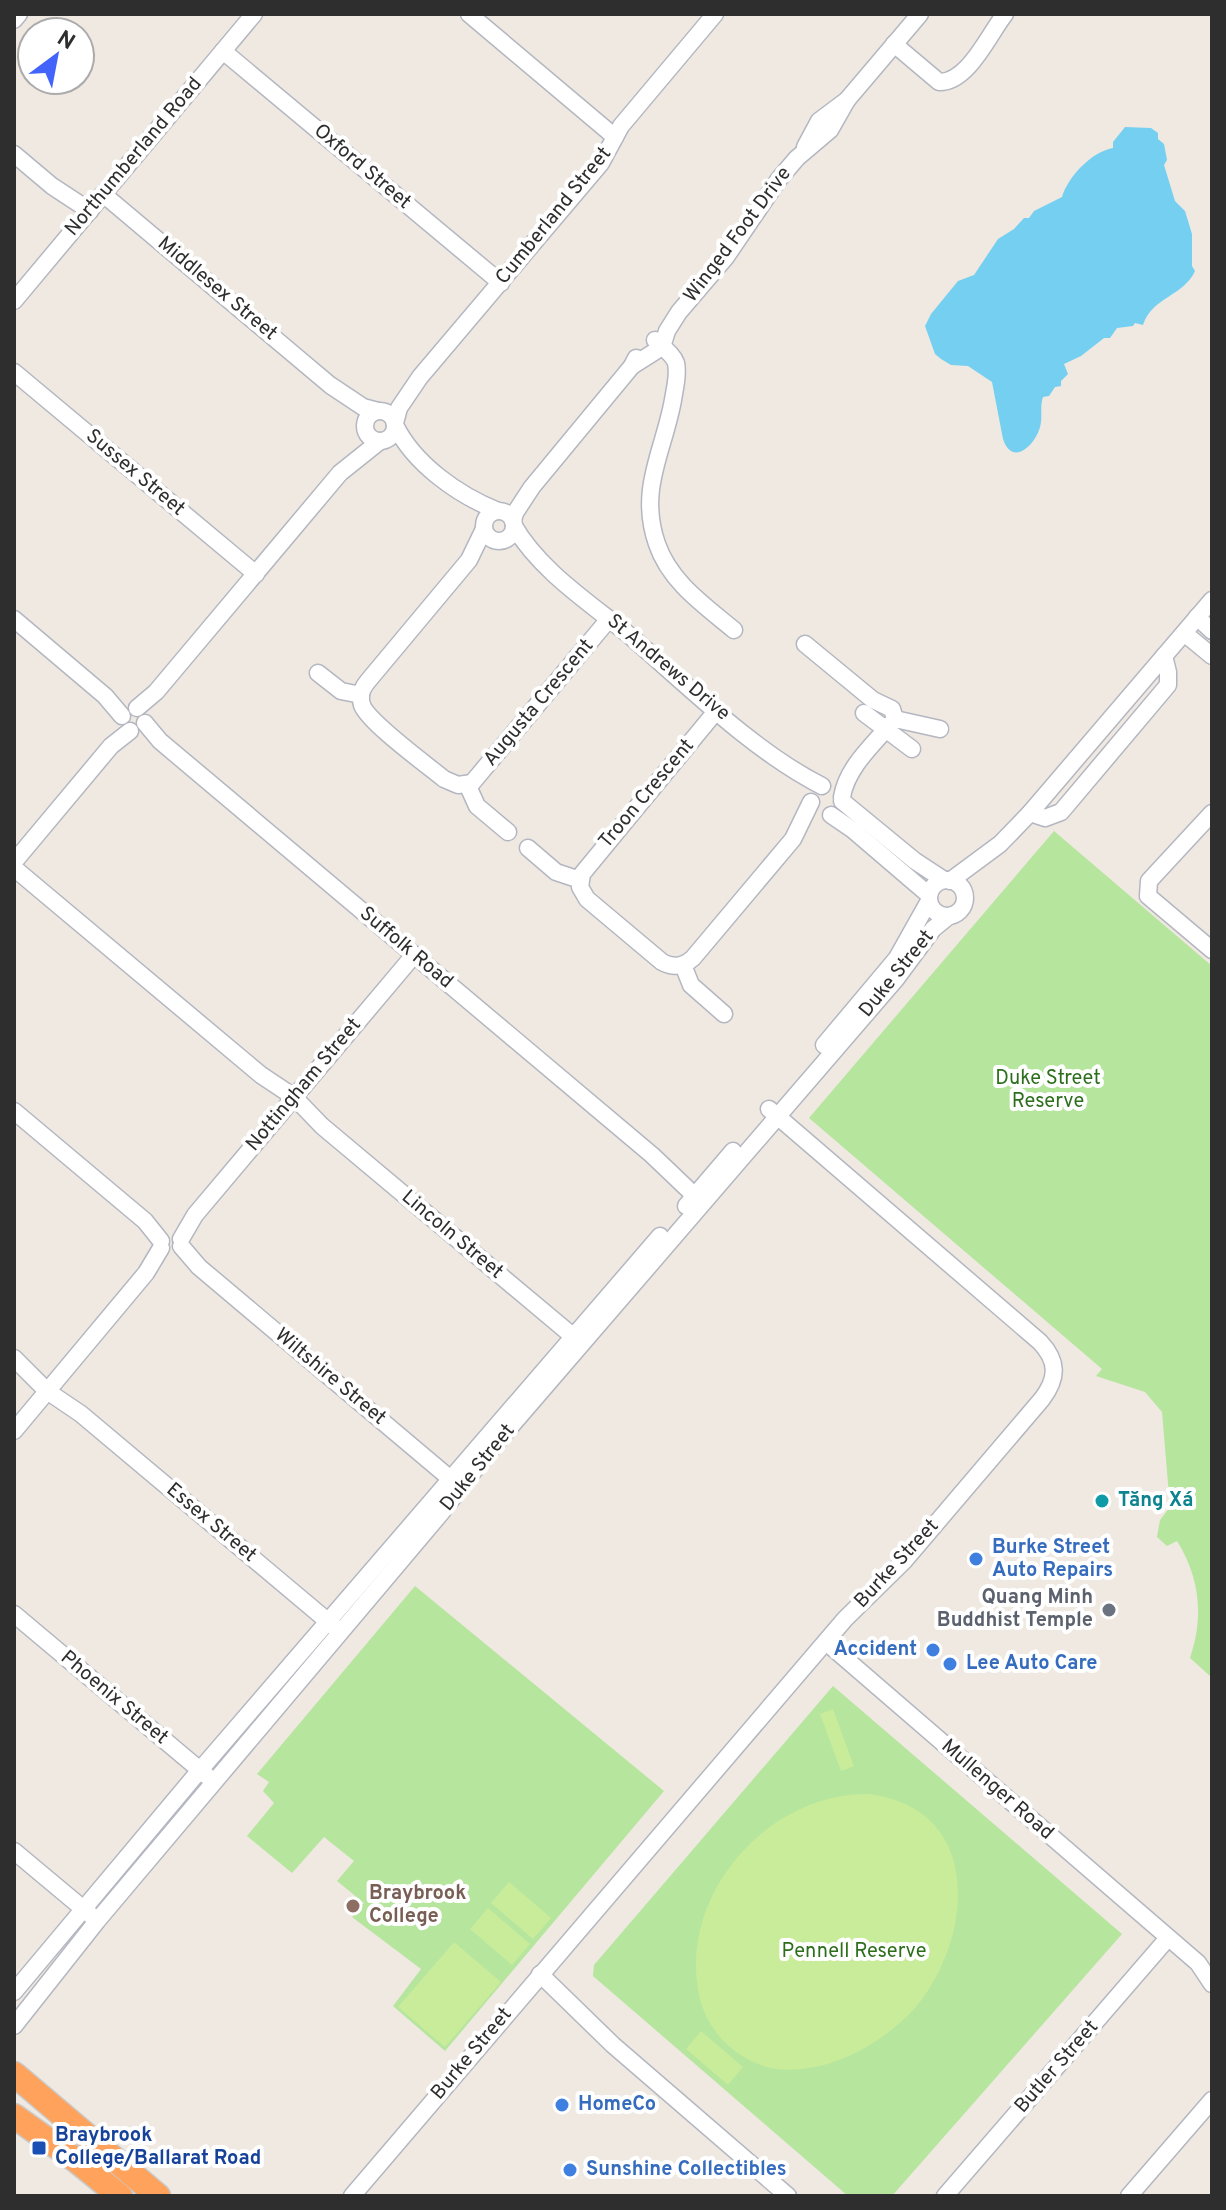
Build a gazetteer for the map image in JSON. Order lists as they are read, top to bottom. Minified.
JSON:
{"streets":{"street":["Northumberland Road","Oxford Street","Cumberland Street","Winged Foot Drive","Middlesex Street","Sussex Street","St Andrews Drive","Augusta Crescent","Troon Crescent","Suffolk Road","Duke Street","Nottingham Street","Lincoln Street","Wiltshire Street","Essex Street","Burke Street","Phoenix Street","Mullenger Road","Butler Street"]},"crossings":[["Northumberland Road","Oxford Street"],["Northumberland Road","Middlesex Street"],["Oxford Street","Cumberland Street"],["Cumberland Street","Middlesex Street"],["Cumberland Street","St Andrews Drive"],["Middlesex Street","St Andrews Drive"],["St Andrews Drive","Augusta Crescent"],["St Andrews Drive","Troon Crescent"],["Suffolk Road","Duke Street"],["Suffolk Road","Nottingham Street"],["Duke Street","Lincoln Street"],["Duke Street","Wiltshire Street"],["Duke Street","Essex Street"],["Duke Street","Burke Street"],["Duke Street","Phoenix Street"],["Nottingham Street","Lincoln Street"],["Nottingham Street","Wiltshire Street"],["Nottingham Street","Essex Street"],["Burke Street","Mullenger Road"],["Mullenger Road","Butler Street"]],"parks":["Duke Street Reserve","Pennell Reserve"],"places":{"other":["Tăng Xá","Burke Street Auto Repairs","Quang Minh Buddhist Temple","Accident","Lee Auto Care","Braybrook College","HomeCo","Sunshine Collectibles"],"transit":["Braybrook College/Ballarat Road"]},"north":"top right"}
